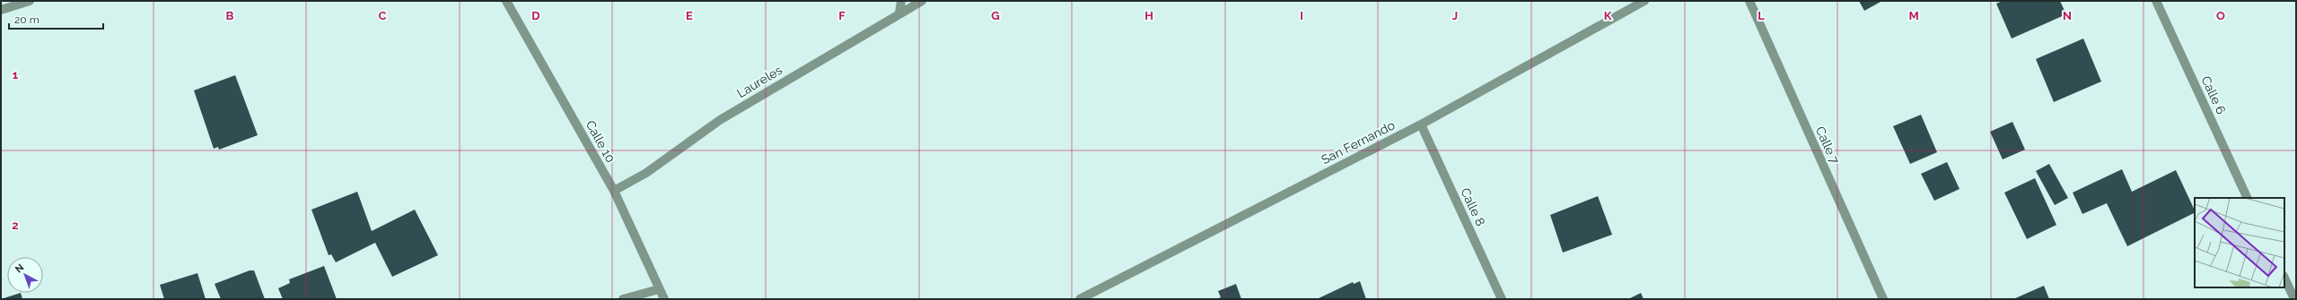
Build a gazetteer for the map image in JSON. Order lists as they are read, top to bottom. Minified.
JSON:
{"streets":{"street":["Laureles","Calle 6","Calle 10","San Fernando","Calle 7","Calle 8"]},"crossings":[["Laureles","Calle 10"],["San Fernando","Calle 8"]],"scale_bar":"20 m","north":"top left","grid":{"columns":["B","C","D","E","F","G","H","I","J","K","L","M","N","O"],"rows":["1","2"]}}
